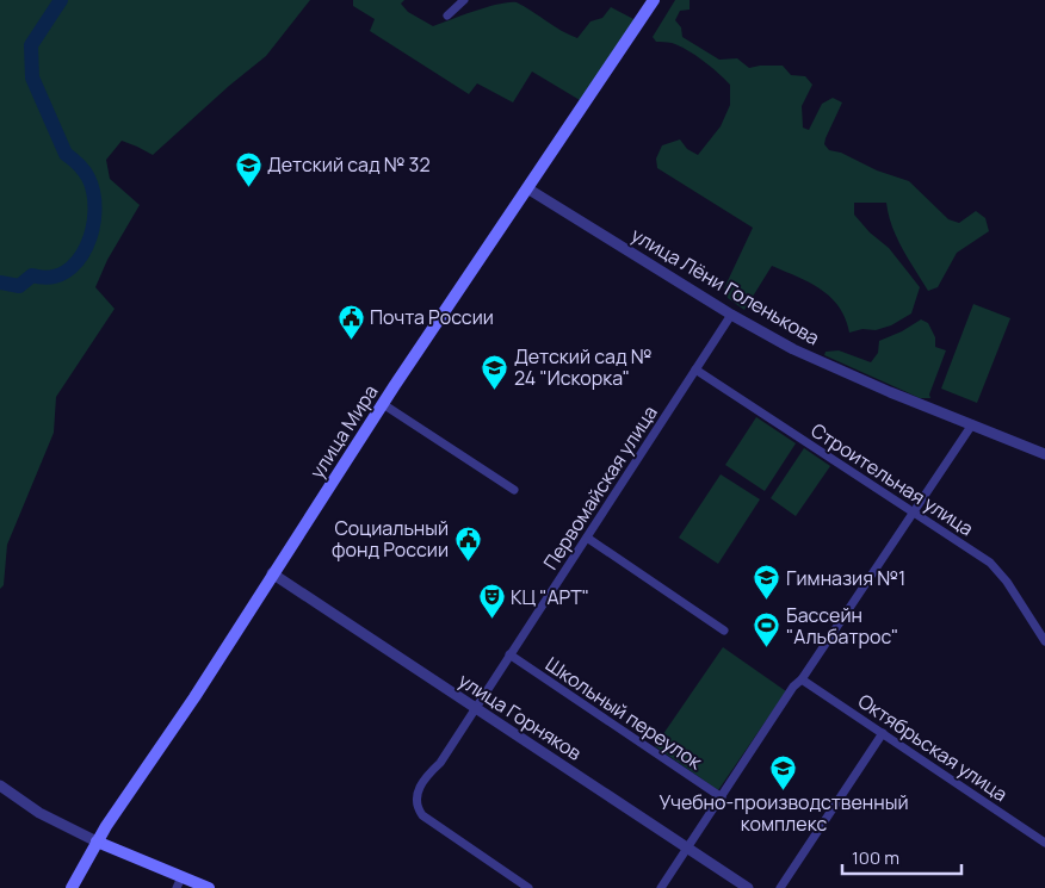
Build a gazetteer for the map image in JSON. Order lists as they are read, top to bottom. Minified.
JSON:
{"streets":{"main road":["улица Мира"],"street":["улица Лёни Голенькова","Строительная улица","Первомайская улица","Школьный переулок","улица Горняков","Октябрьская улица"]},"crossings":[["улица Лёни Голенькова","улица Мира"],["улица Лёни Голенькова","Первомайская улица"],["улица Мира","улица Горняков"],["Строительная улица","Первомайская улица"],["Первомайская улица","Школьный переулок"],["Первомайская улица","улица Горняков"]],"places":{"school or university":["Детский сад № 32","Детский сад № 24 \"Искорка\"","Гимназия №1","Учебно-производственный комплекс"],"public building":["Почта России","Социальный фонд России"],"theatre":["КЦ \"АРТ\""],"sports":["Бассейн \"Альбатрос\""]},"scale_bar":"100 m"}
